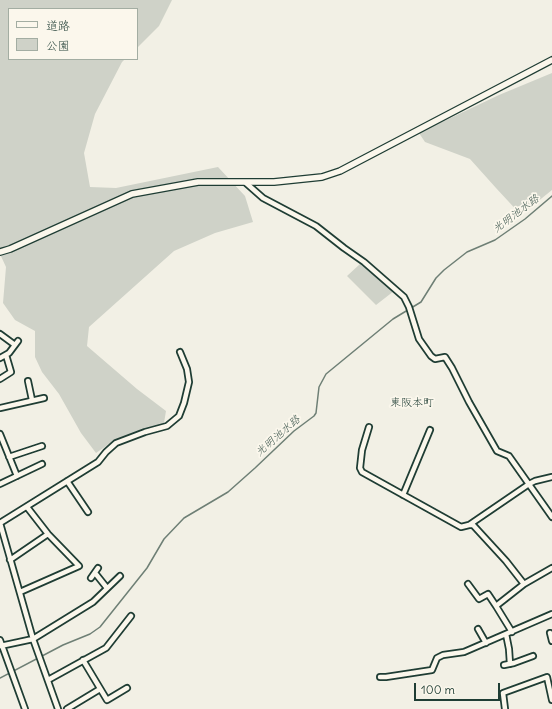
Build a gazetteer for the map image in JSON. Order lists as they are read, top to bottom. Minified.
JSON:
{"districts":["東阪本町"],"water":["光明池水路"],"legend":["道路","公園"],"scale_bar":"100 m"}
